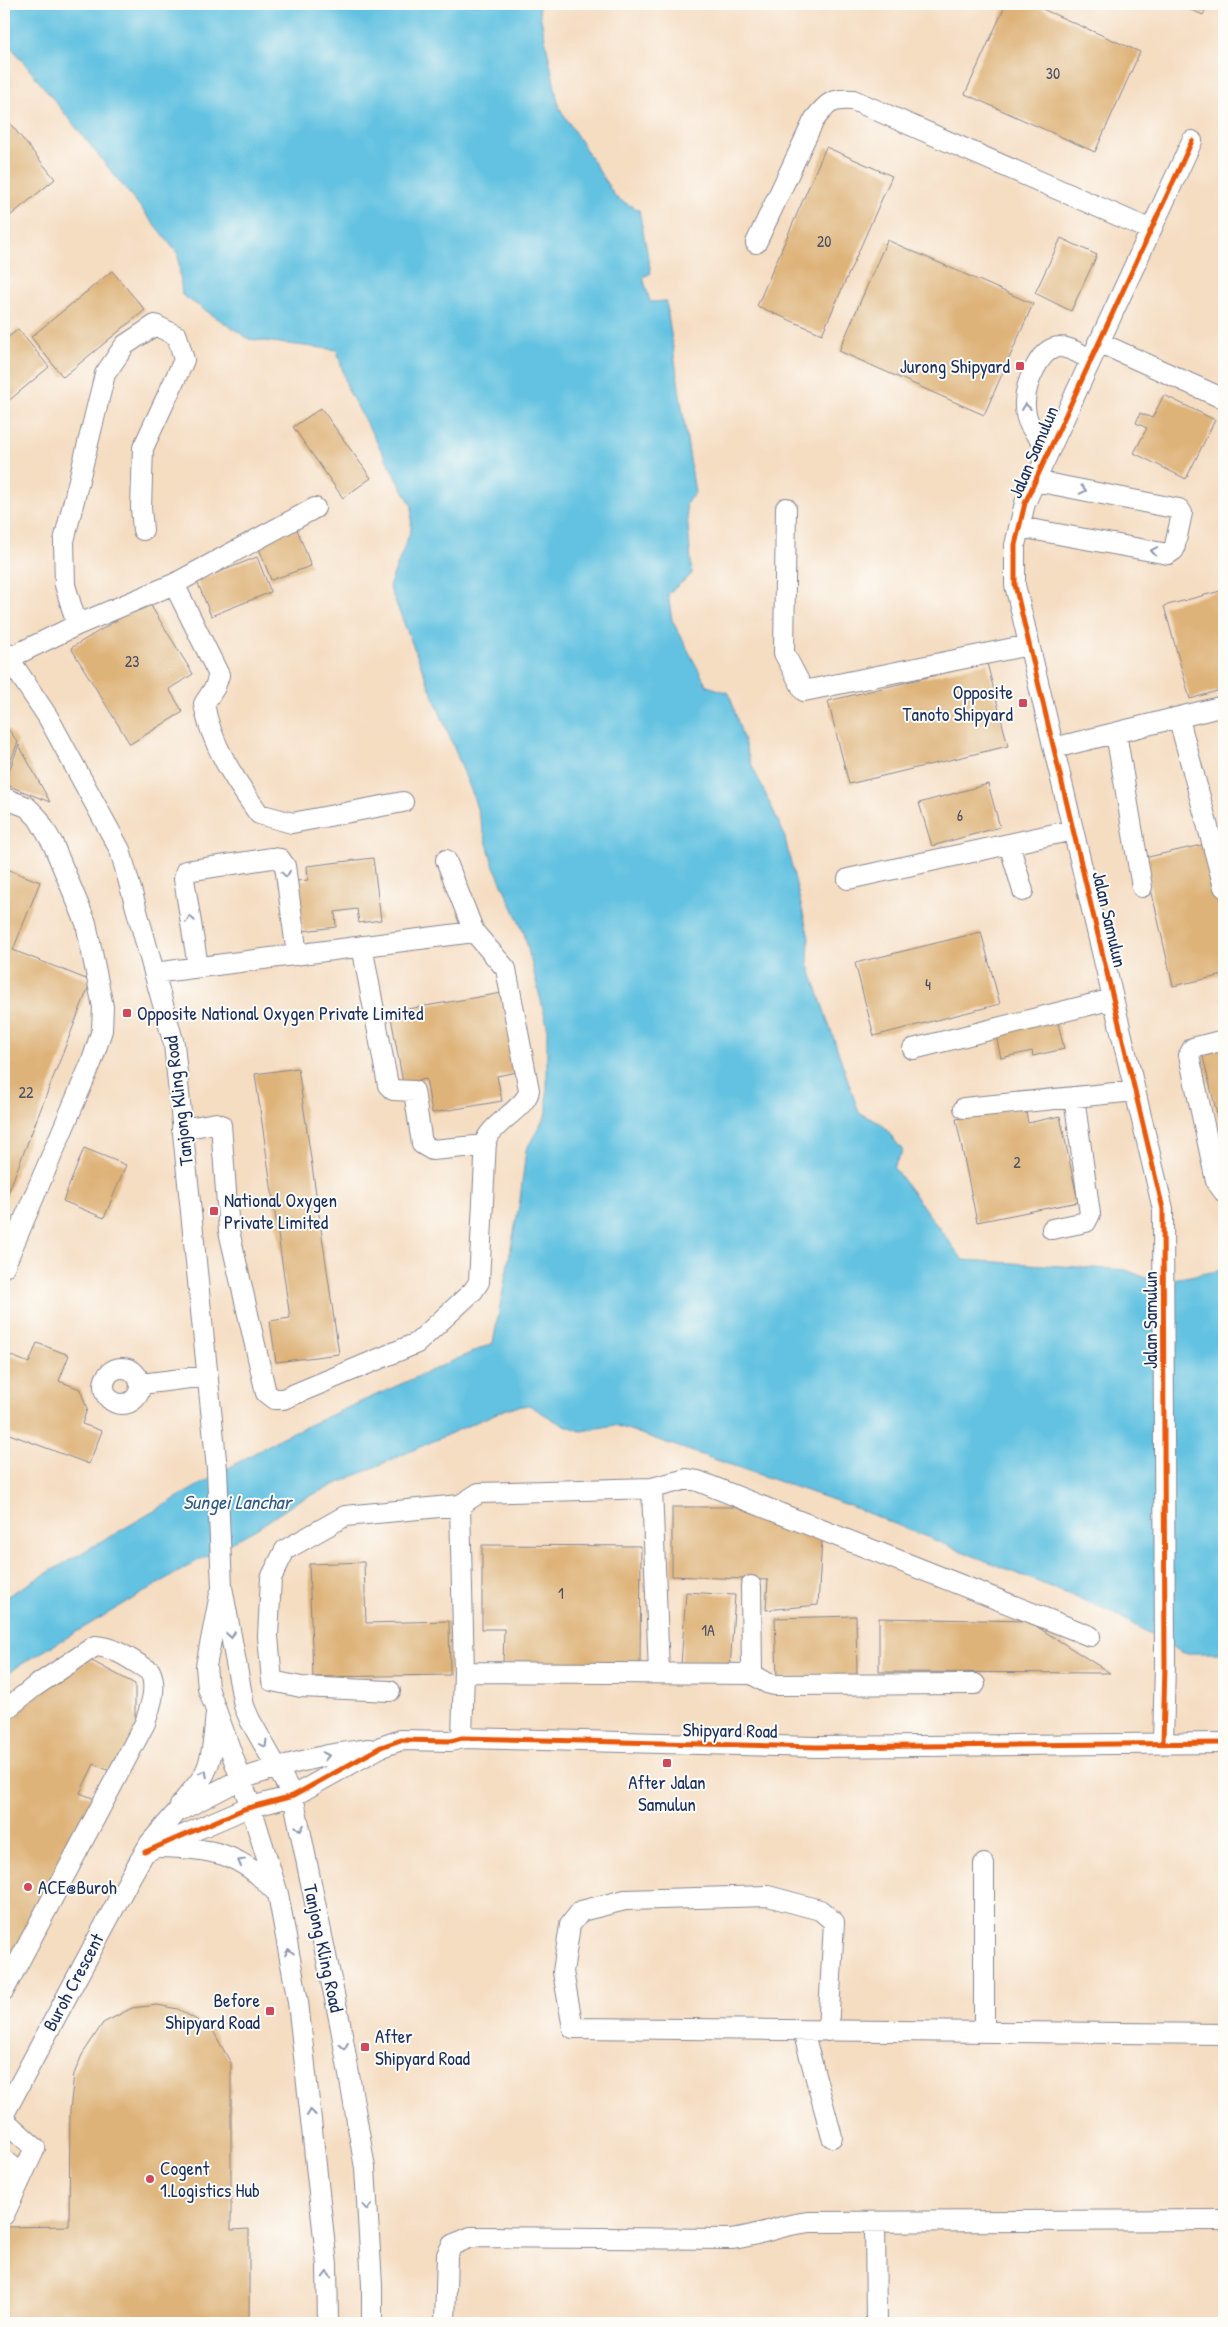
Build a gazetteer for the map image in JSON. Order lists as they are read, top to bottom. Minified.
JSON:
{"streets":{"street":["Jalan Samulun","Tanjong Kling Road","Shipyard Road","Buroh Crescent"]},"crossings":[["Jalan Samulun","Shipyard Road"],["Tanjong Kling Road","Shipyard Road"],["Tanjong Kling Road","Buroh Crescent"],["Shipyard Road","Buroh Crescent"]],"water":["Sungei Lanchar"],"places":{"transit":["Jurong Shipyard","Opposite Tanoto Shipyard","Opposite National Oxygen Private Limited","National Oxygen Private Limited","After Jalan Samulun","Before Shipyard Road","After Shipyard Road"],"other":["ACE@Buroh","Cogent 1.Logistics Hub"]},"house_numbers":["30","20","23","6","4","22","2","1","1A"]}
